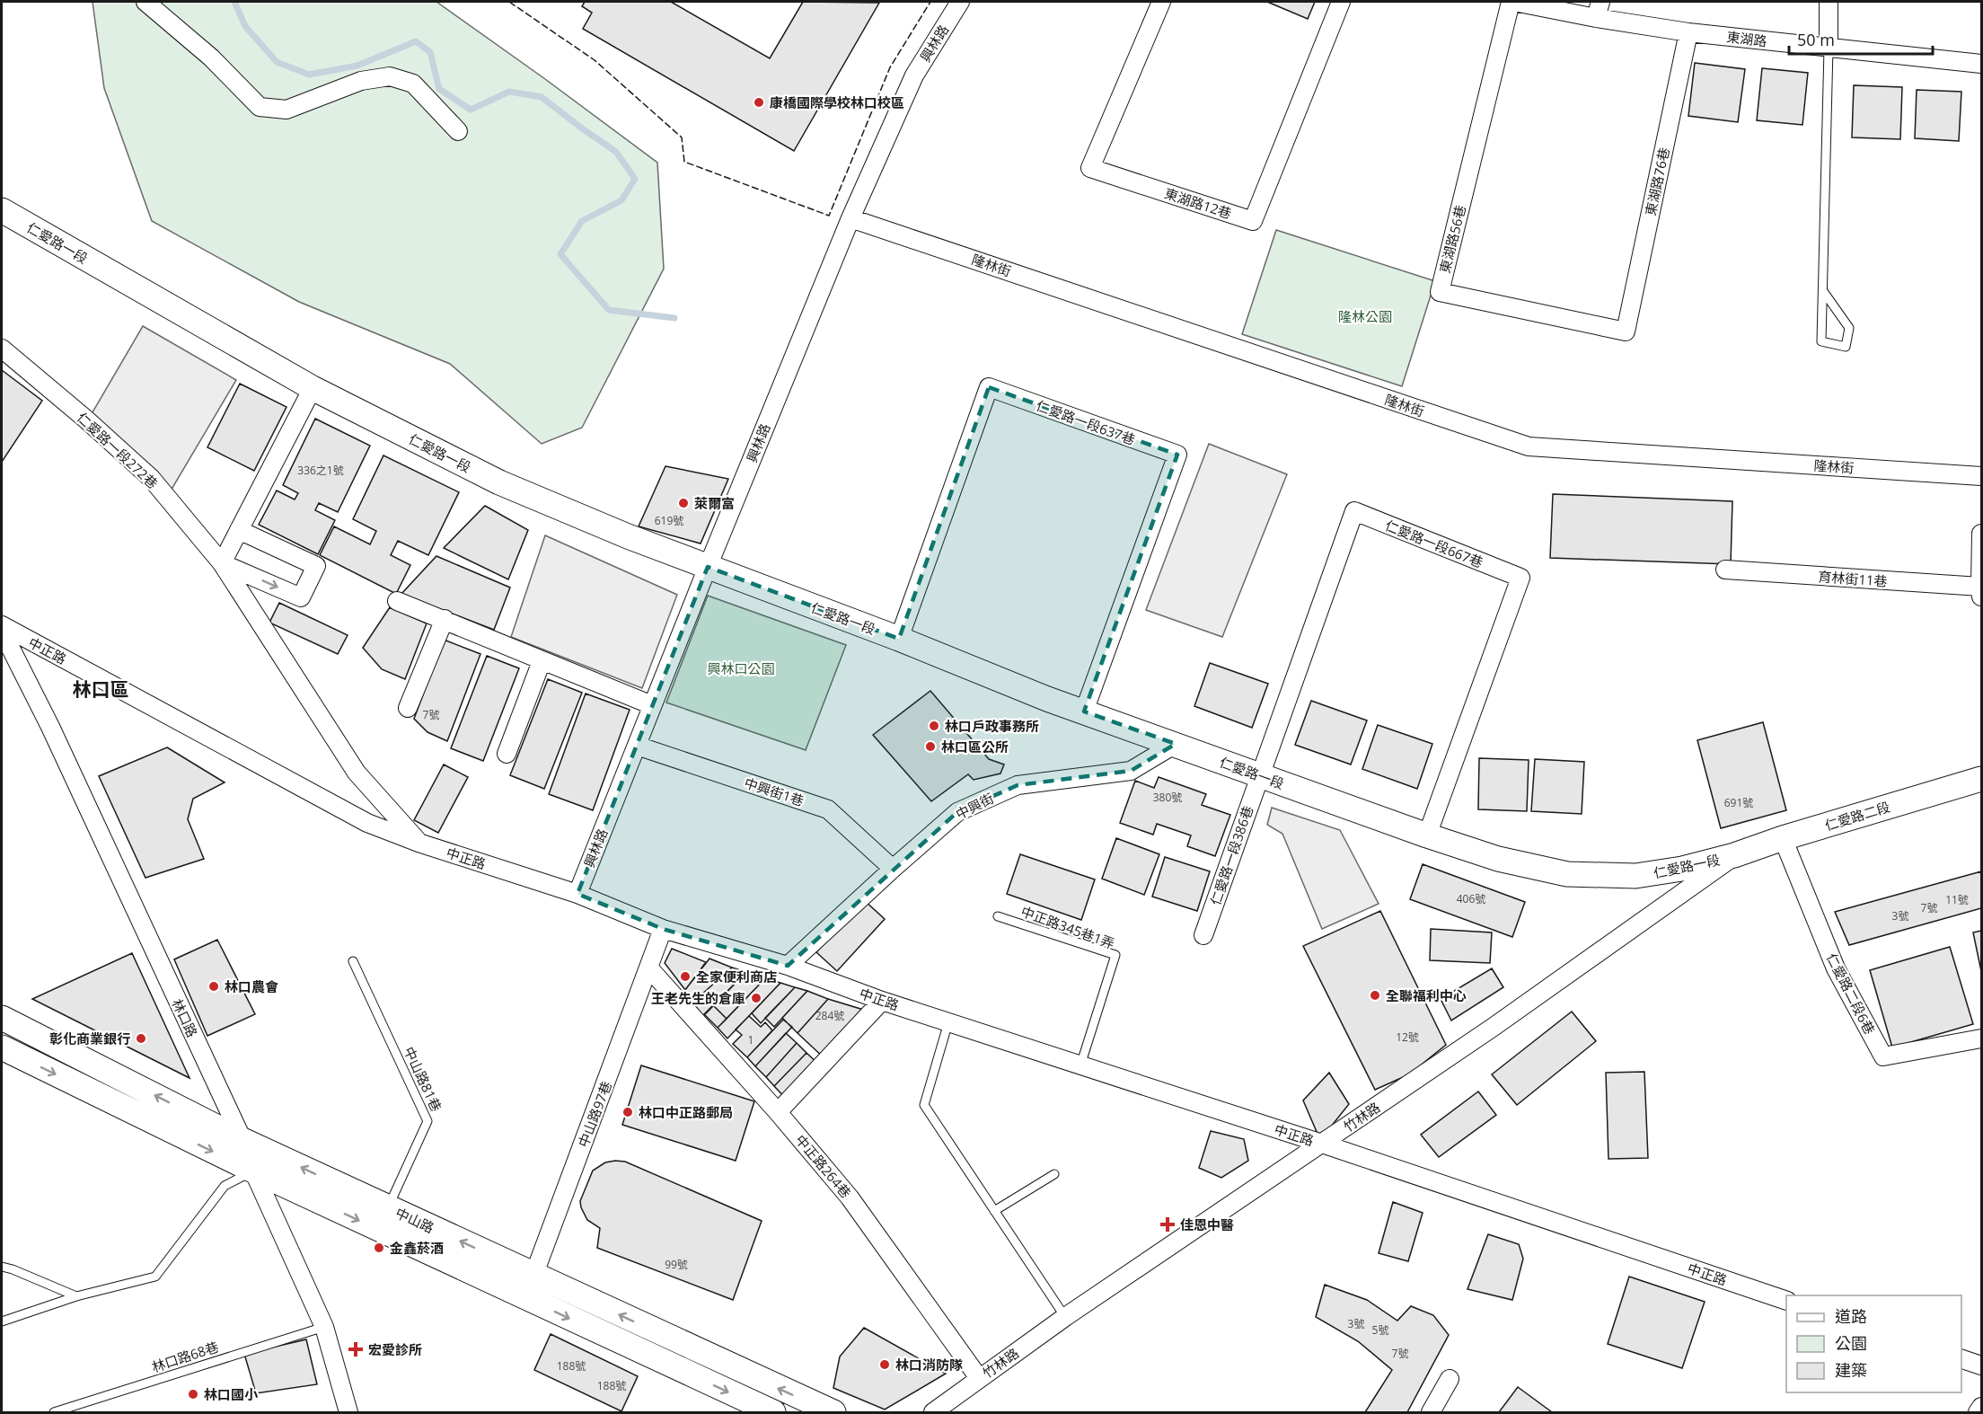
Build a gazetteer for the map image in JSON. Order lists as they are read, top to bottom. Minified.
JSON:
{"streets":{"main road":["仁愛路一段","仁愛路二段","林口路","中山路"],"street":["東湖路","興林路","東湖路76巷","東湖路12巷","東湖路56巷","隆林街","仁愛路一段637巷","仁愛路一段272巷","仁愛路一段667巷","育林街11巷","中正路","中興街1巷","中興街","仁愛路一段386巷","仁愛路二段6巷","中山路97巷","竹林路","中正路264巷"],"lane":["中正路345巷1弄","中山路81巷","林口路68巷"]},"crossings":[["東湖路","東湖路76巷"],["東湖路","東湖路56巷"],["興林路","仁愛路一段"],["興林路","隆林街"],["興林路","中正路"],["興林路","中興街1巷"],["東湖路76巷","東湖路56巷"],["仁愛路一段","仁愛路一段637巷"],["仁愛路一段","仁愛路一段667巷"],["仁愛路一段","中興街"],["仁愛路一段","仁愛路二段"],["仁愛路一段","仁愛路一段386巷"],["仁愛路一段","竹林路"],["仁愛路一段272巷","中正路"],["仁愛路一段667巷","仁愛路一段386巷"],["中正路","中興街"],["中正路","中正路345巷1弄"],["中正路","中山路97巷"],["中正路","竹林路"],["中興街1巷","中興街"],["仁愛路二段","仁愛路二段6巷"],["仁愛路二段","竹林路"],["林口路","中山路"],["林口路","林口路68巷"],["中山路81巷","中山路"],["中山路97巷","中正路264巷"],["中山路97巷","中山路"],["竹林路","中正路264巷"]],"districts":["林口區"],"parks":["隆林公園","興林口公園"],"places":{"other":["康橋國際學校林口校區","萊爾富","林口戶政事務所","林口區公所","全家便利商店","林口農會","全聯福利中心","王老先生的倉庫","彰化商業銀行","林口中正路郵局","金鑫菸酒","林口消防隊","林口國小"],"health":["佳恩中醫","宏愛診所"]},"house_numbers":["336之1號","619號","7號","380號","691號","406號","11號","7號","3號","284號","12號","1","99號","3號","5號","7號","188號","188號"],"legend":["道路","公園","建築"],"scale_bar":"50 m"}
